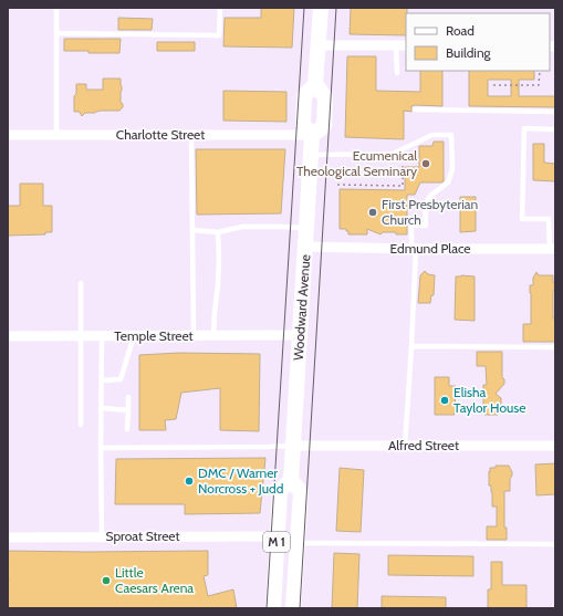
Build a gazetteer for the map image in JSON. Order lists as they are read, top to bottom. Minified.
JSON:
{"streets":{"main road":["Woodward Avenue","M 1"],"street":["Charlotte Street","Edmund Place","Temple Street","Alfred Street","Sproat Street"]},"crossings":[["Charlotte Street","Woodward Avenue"],["Edmund Place","Woodward Avenue"],["Woodward Avenue","Temple Street"],["Woodward Avenue","Alfred Street"],["Woodward Avenue","Sproat Street"],["Woodward Avenue","M 1"]],"places":["Ecumenical Theological Seminary","First Presbyterian Church","Elisha Taylor House","DMC / Warner Norcross + Judd","Little Caesars Arena"],"legend":["Road","Building"]}
